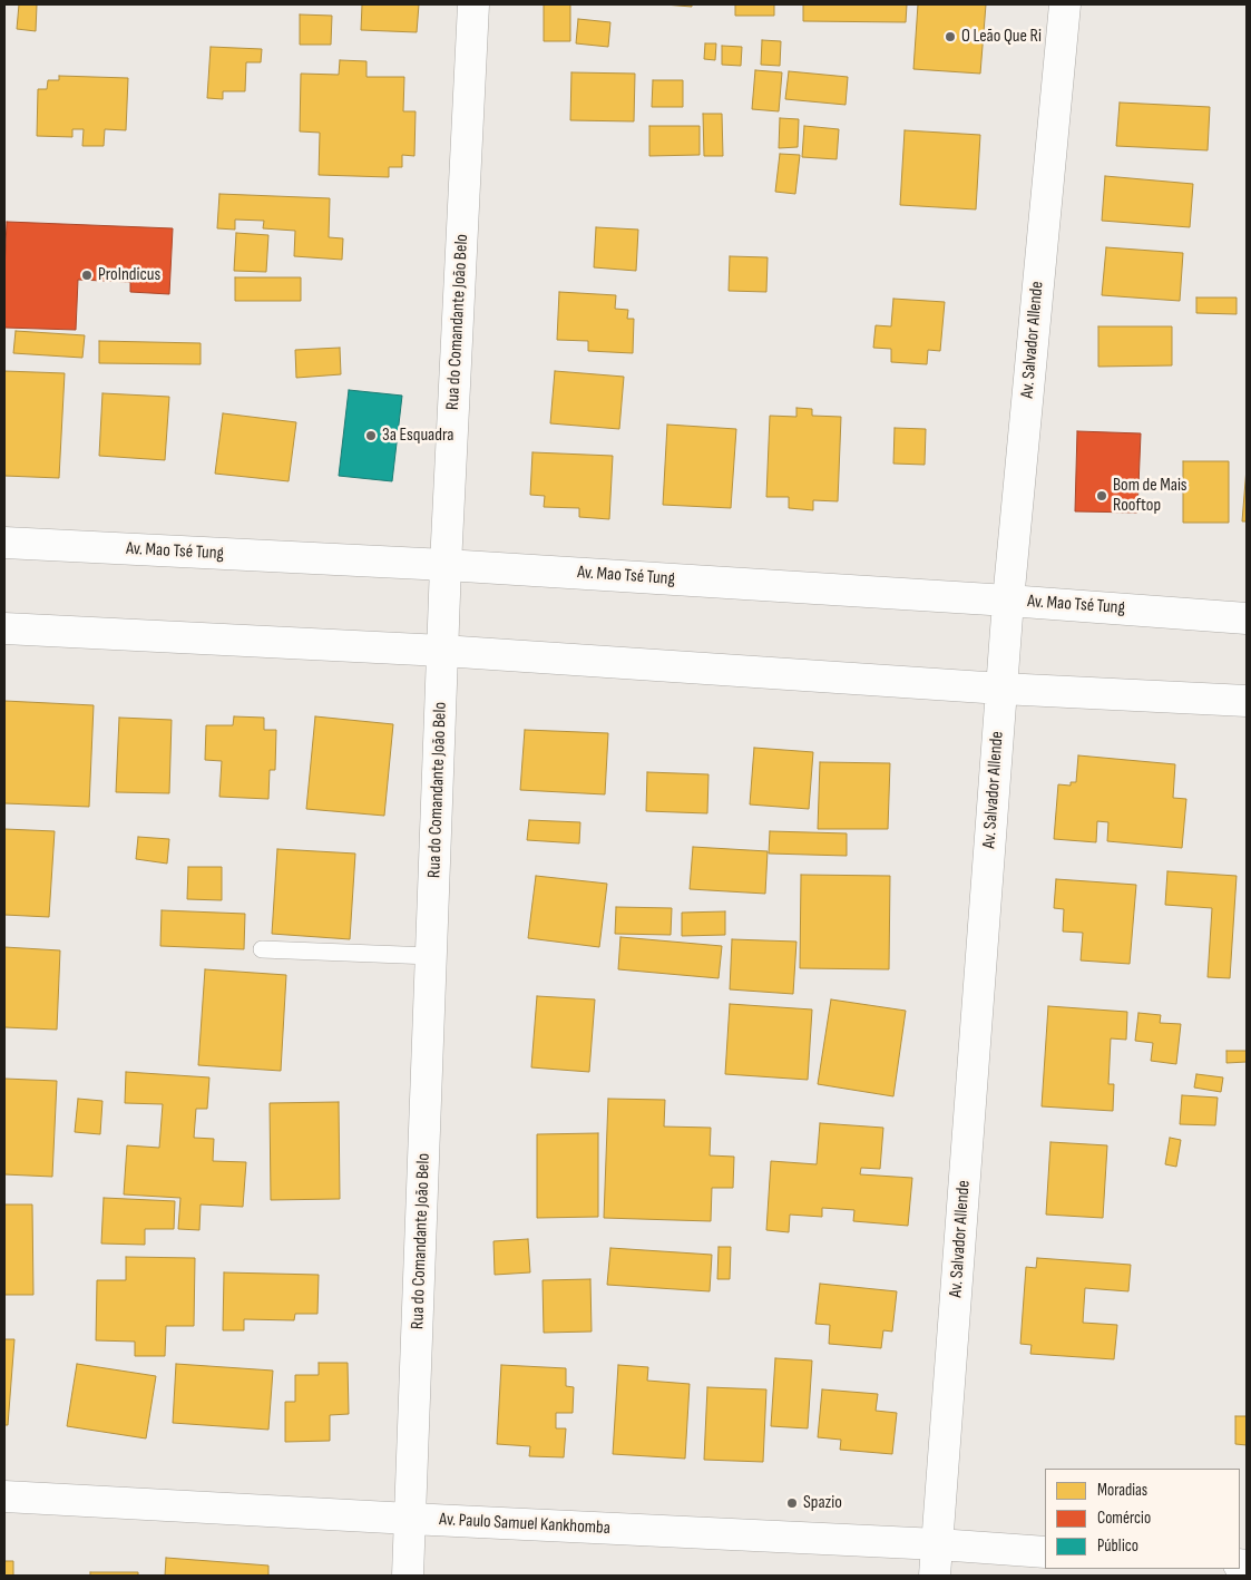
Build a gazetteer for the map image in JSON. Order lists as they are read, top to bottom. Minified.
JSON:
{"streets":{"street":["Rua do Comandante João Belo","Av. Salvador Allende","Av. Mao Tsé Tung","Av. Paulo Samuel Kankhomba"]},"crossings":[["Rua do Comandante João Belo","Av. Mao Tsé Tung"],["Rua do Comandante João Belo","Av. Paulo Samuel Kankhomba"],["Av. Salvador Allende","Av. Mao Tsé Tung"],["Av. Salvador Allende","Av. Paulo Samuel Kankhomba"]],"places":["O Leão Que Ri","ProIndicus","3a Esquadra","Bom de Mais Rooftop","Spazio"],"legend":["Moradias","Comércio","Público"]}
